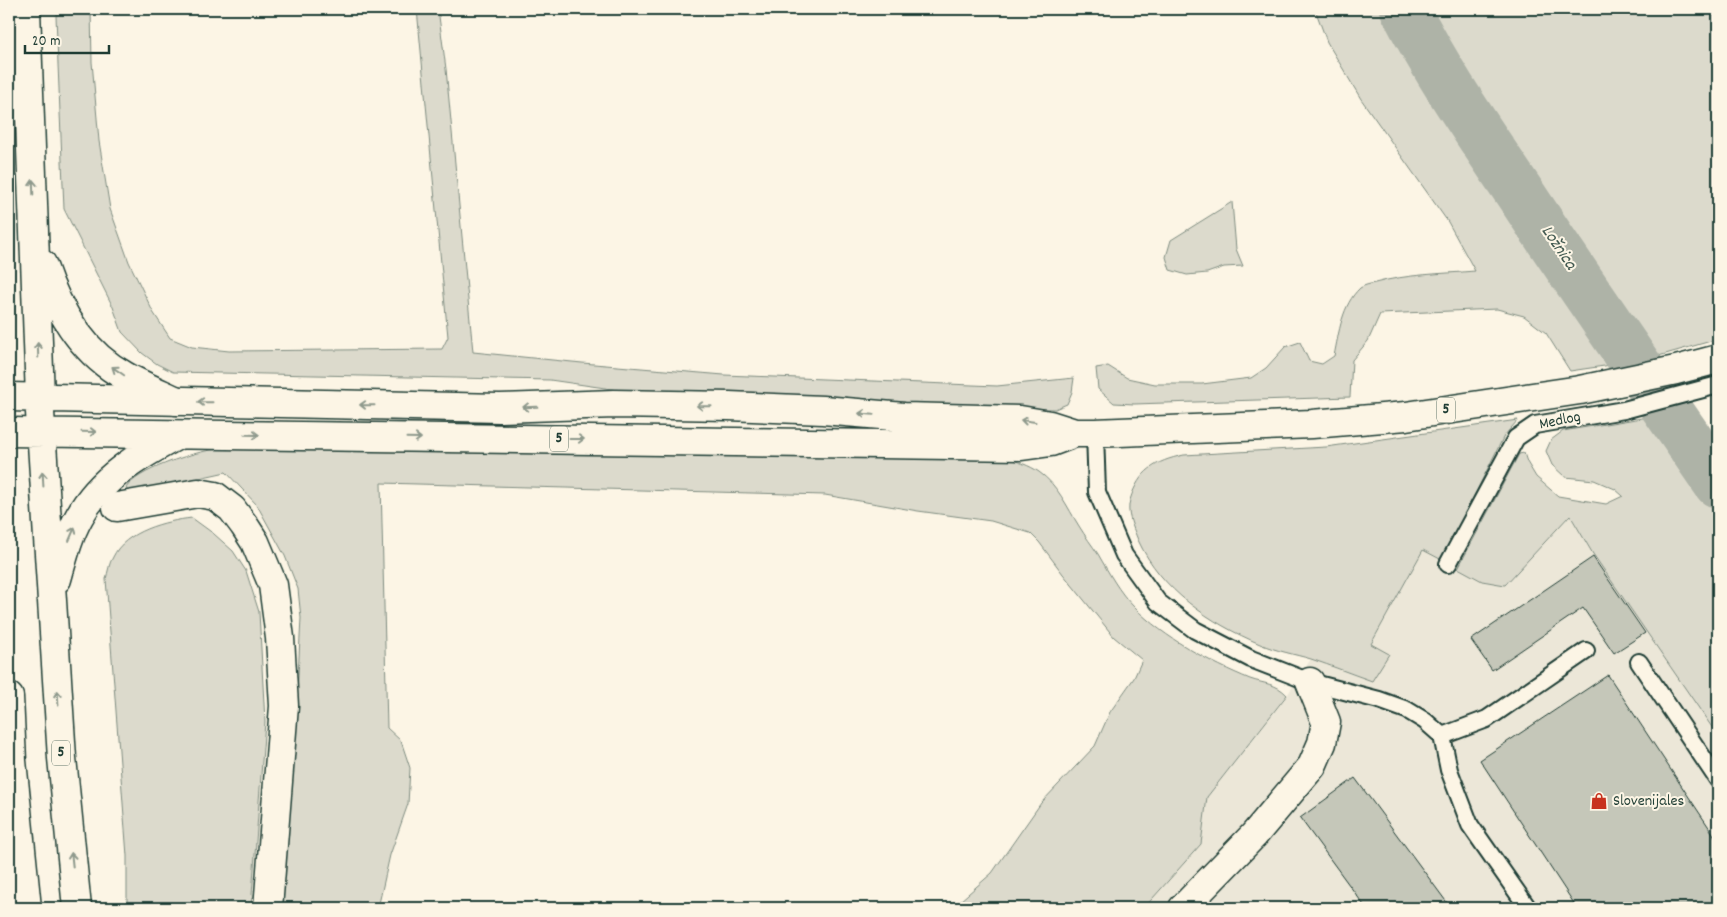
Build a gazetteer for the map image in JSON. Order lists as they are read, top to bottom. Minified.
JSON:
{"streets":{"main road":["5"],"lane":["Medlog"]},"water":["Ložnica"],"places":{"shop":["Slovenijales"]},"scale_bar":"20 m"}
